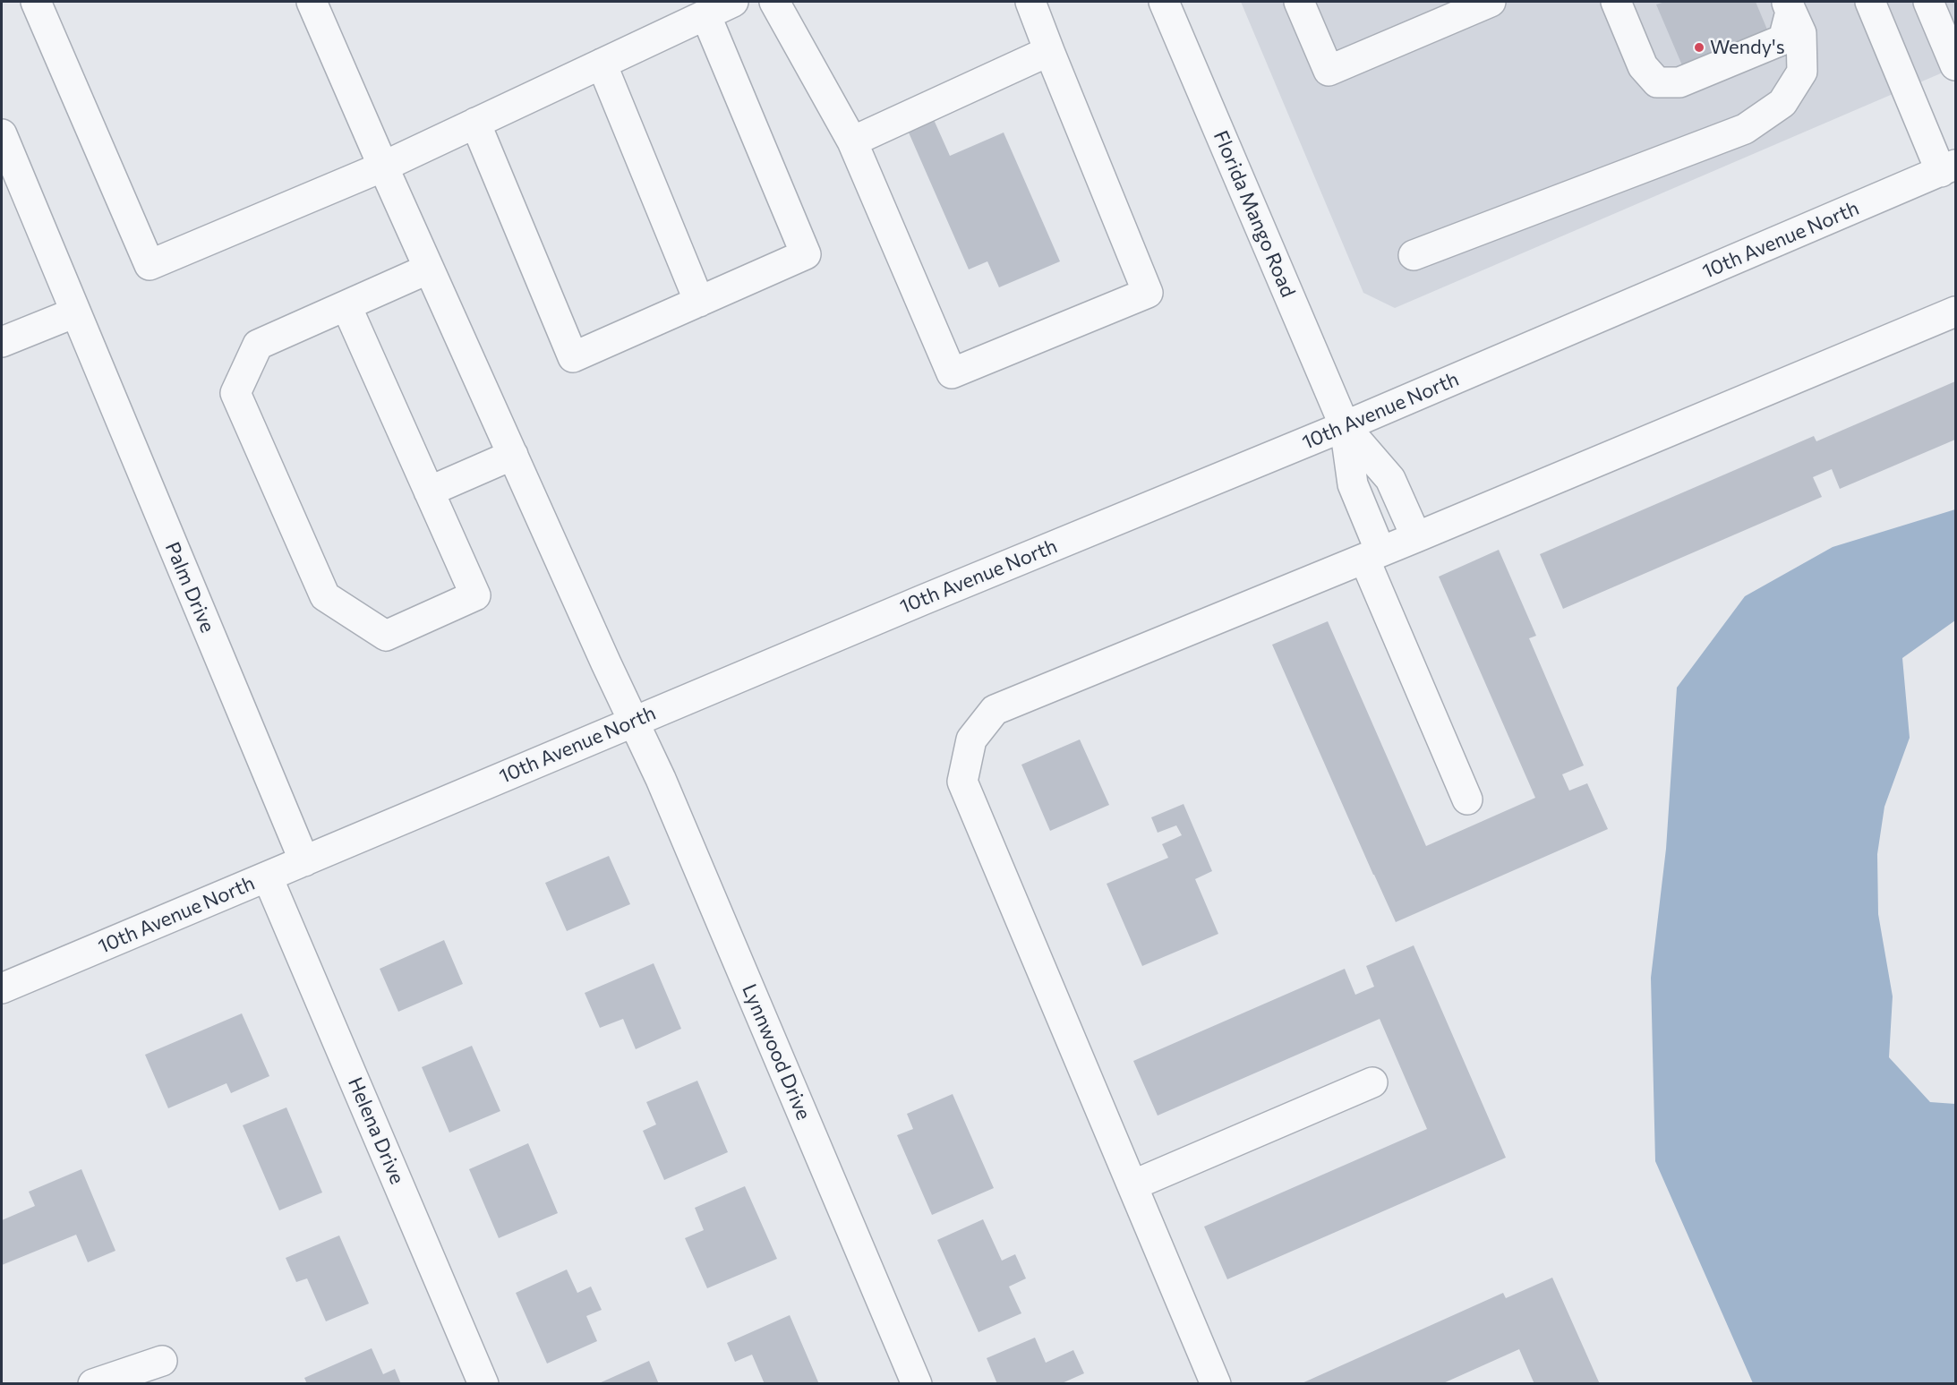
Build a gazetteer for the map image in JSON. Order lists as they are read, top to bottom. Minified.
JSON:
{"streets":{"street":["Florida Mango Road","10th Avenue North","Palm Drive","Lynnwood Drive","Helena Drive"]},"crossings":[["Florida Mango Road","10th Avenue North"],["10th Avenue North","Palm Drive"],["10th Avenue North","Lynnwood Drive"],["10th Avenue North","Helena Drive"]],"places":["Wendy's"]}
